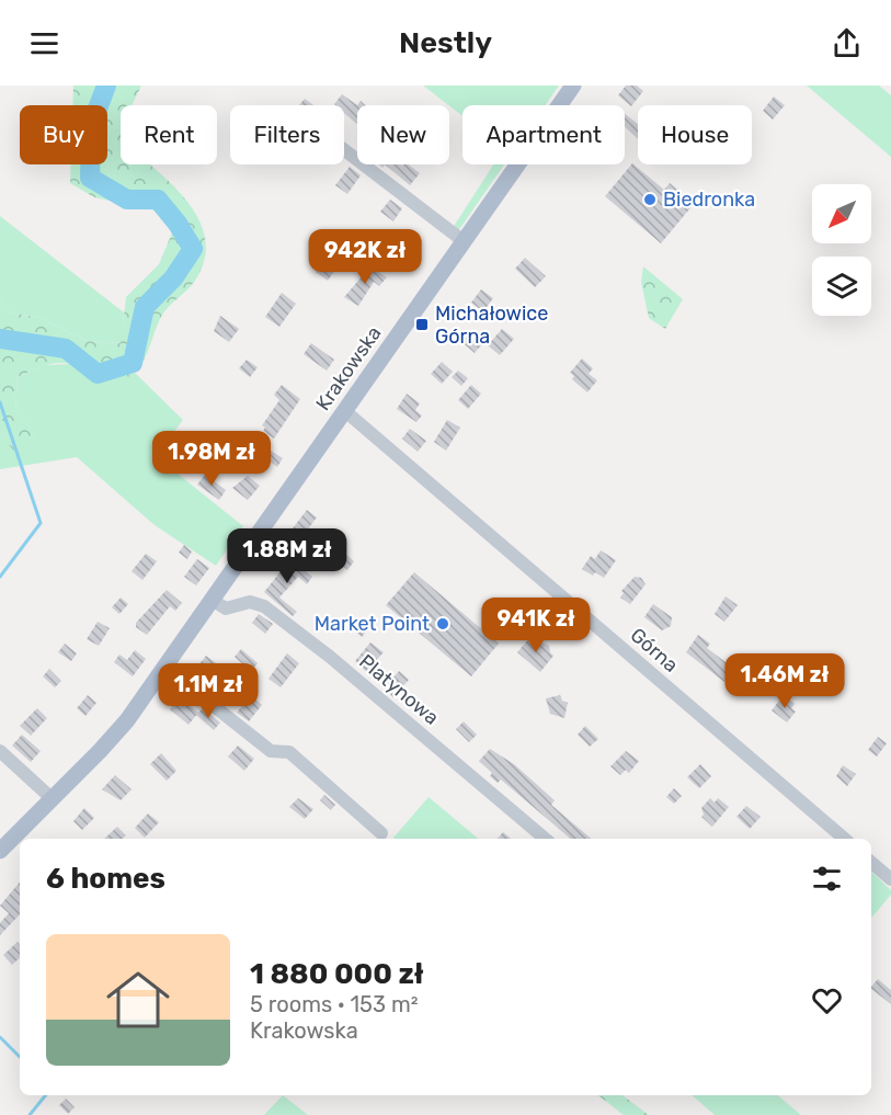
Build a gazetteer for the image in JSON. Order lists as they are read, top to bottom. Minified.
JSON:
{"streets":{"main road":["Krakowska"],"street":["Górna","Platynowa"]},"crossings":[["Krakowska","Górna"],["Krakowska","Platynowa"]],"places":{"other":["Biedronka","Market Point"],"transit":["Michałowice Górna"]},"north":"bottom left","page":{"header":"Nestly","chip":["Buy","Rent","Filters","New","Apartment","House"],"price":["942K zł","1.98M zł","1.88M zł","941K zł","1.46M zł","1.1M zł"],"heading":"6 homes","list":[{"name":"1 880 000 zł","note":"5 rooms · 153 m² · Krakowska"}]}}
